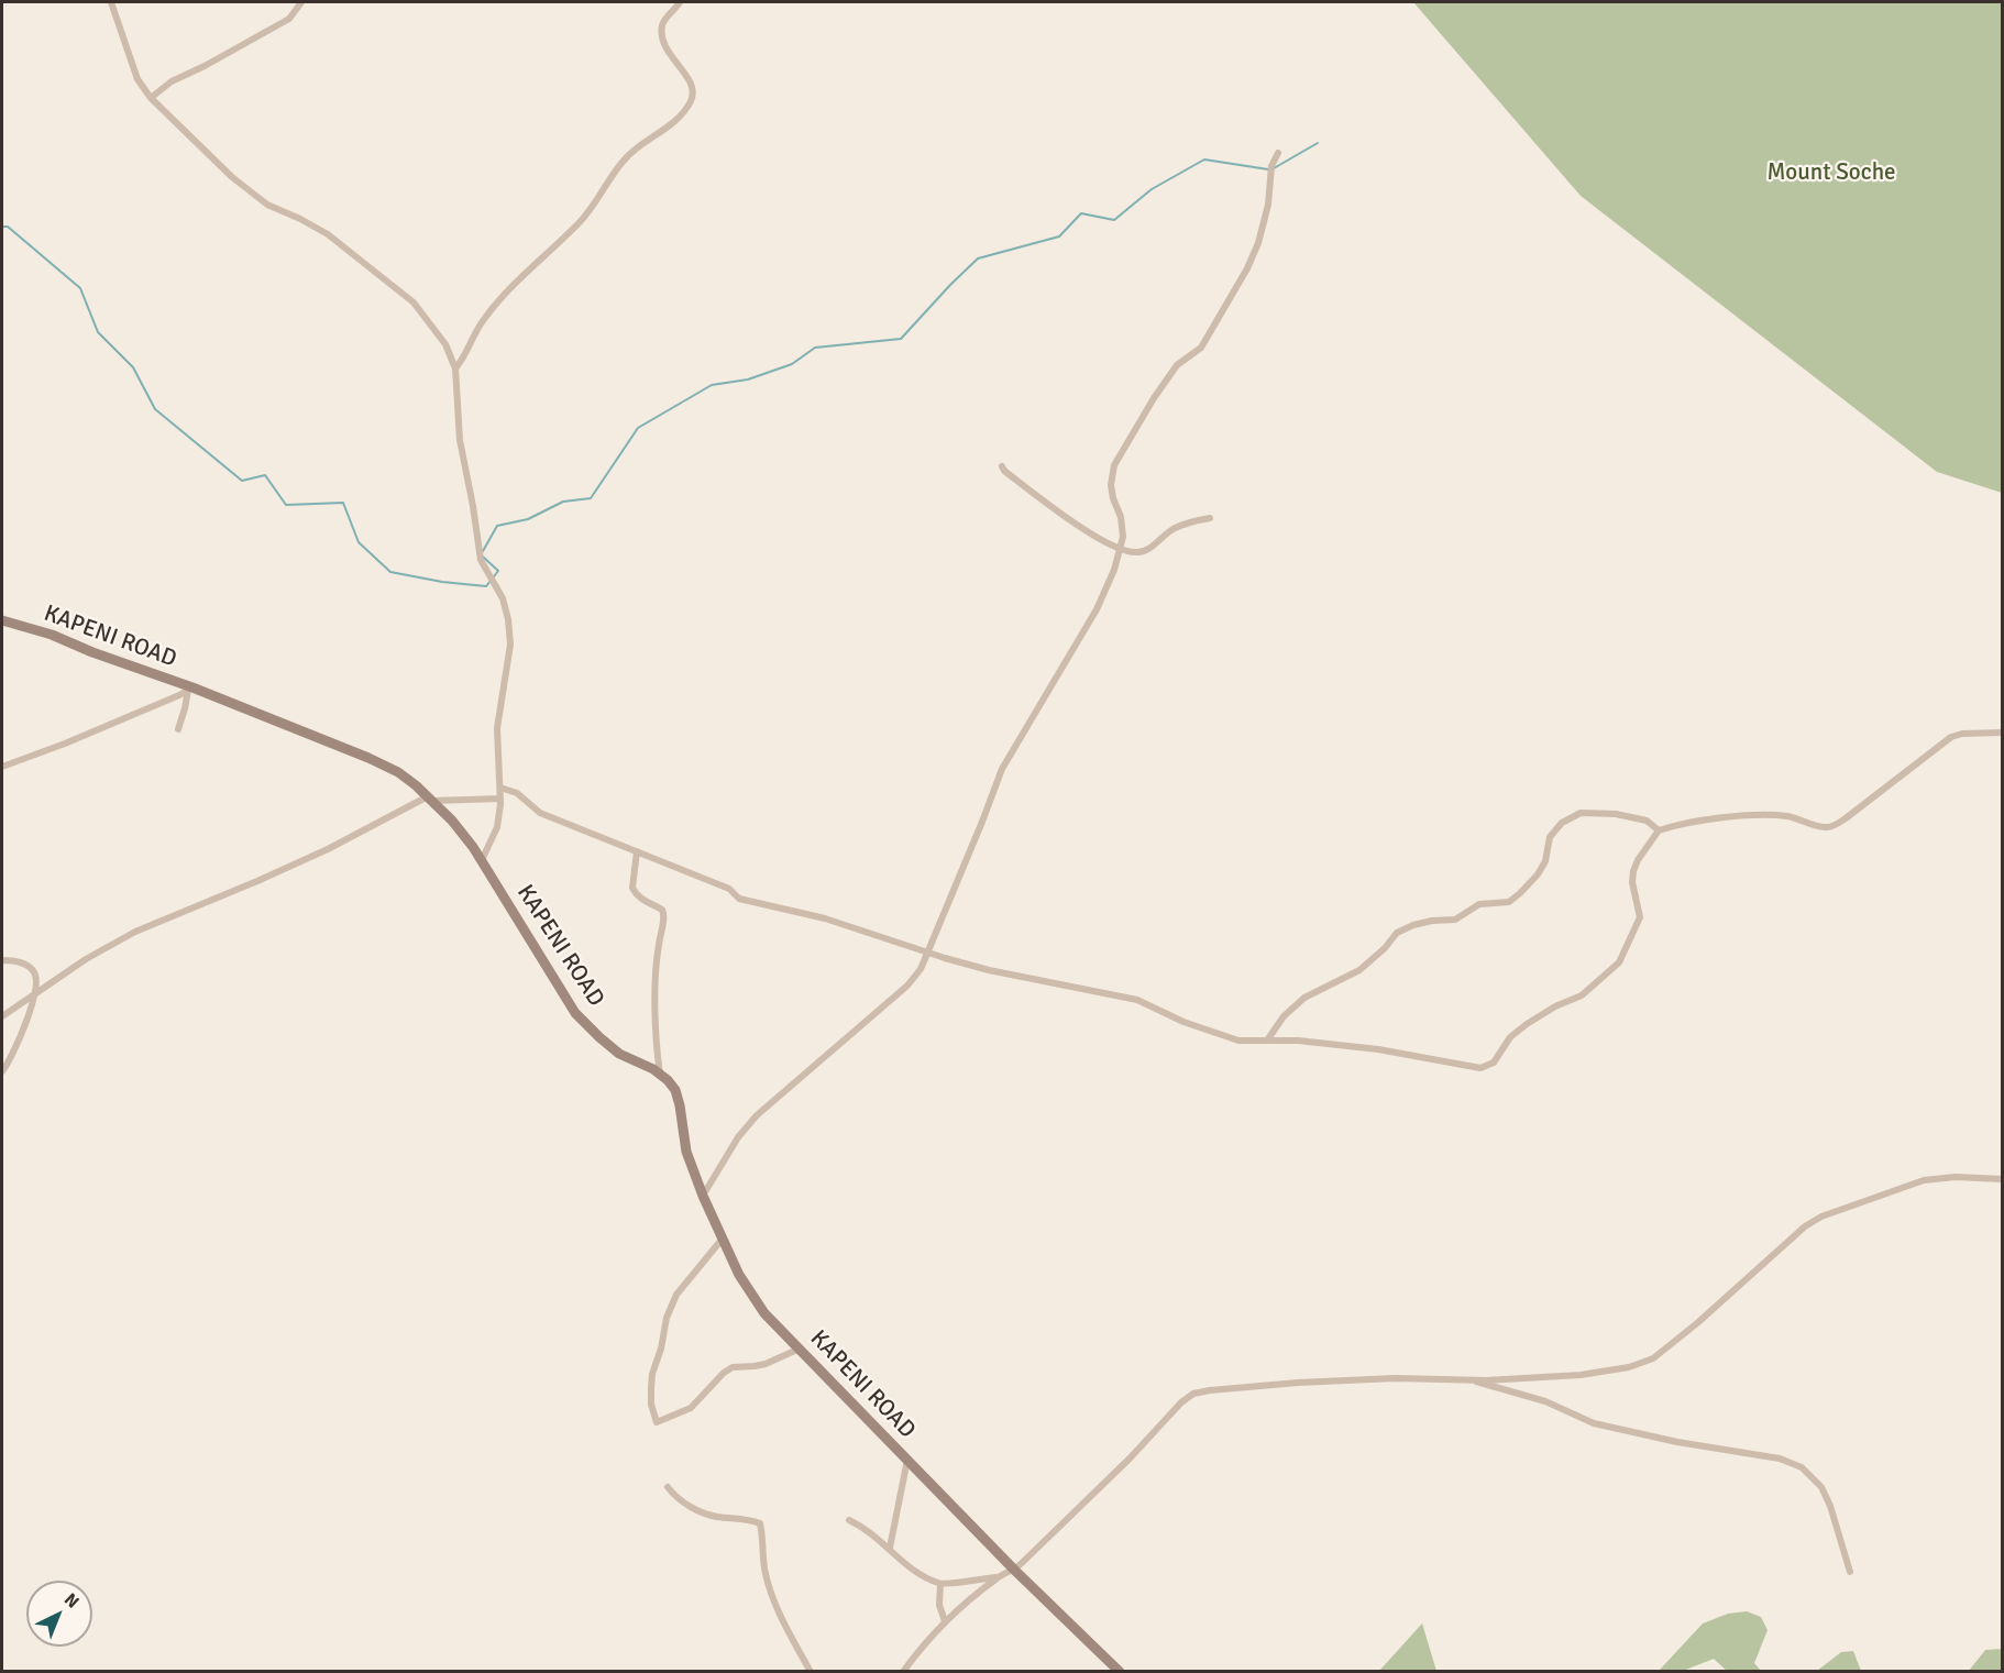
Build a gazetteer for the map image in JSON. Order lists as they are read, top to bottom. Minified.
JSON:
{"streets":{"main road":["KAPENI ROAD"]},"parks":["Mount Soche"],"north":"top right"}
